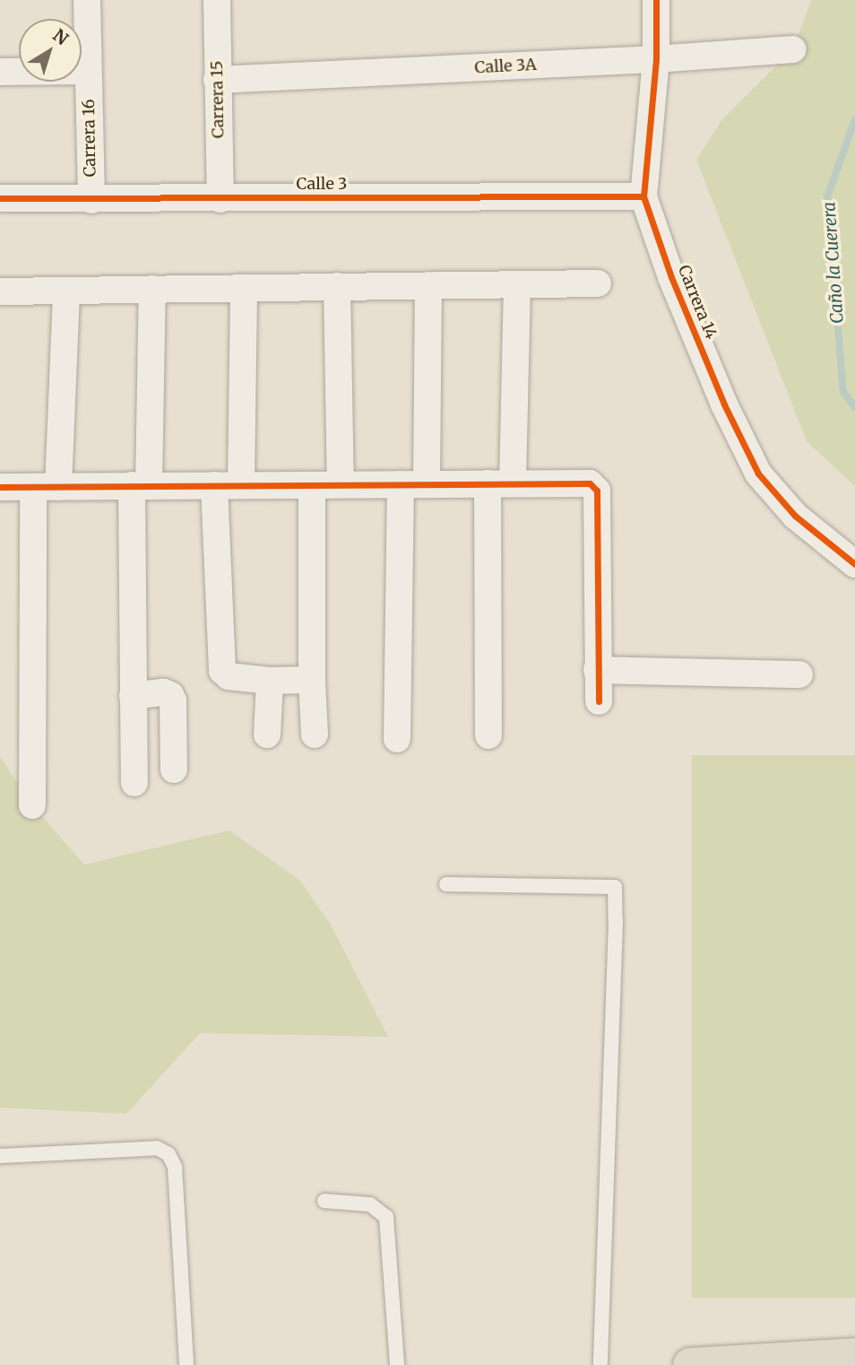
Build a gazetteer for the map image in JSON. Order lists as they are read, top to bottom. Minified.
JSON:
{"streets":{"street":["Calle 3A","Carrera 15","Carrera 16","Calle 3","Carrera 14"]},"crossings":[["Calle 3A","Carrera 15"],["Calle 3A","Carrera 14"],["Carrera 15","Calle 3"],["Carrera 16","Calle 3"],["Calle 3","Carrera 14"]],"water":["Caño la Cuerera"],"north":"top right"}
